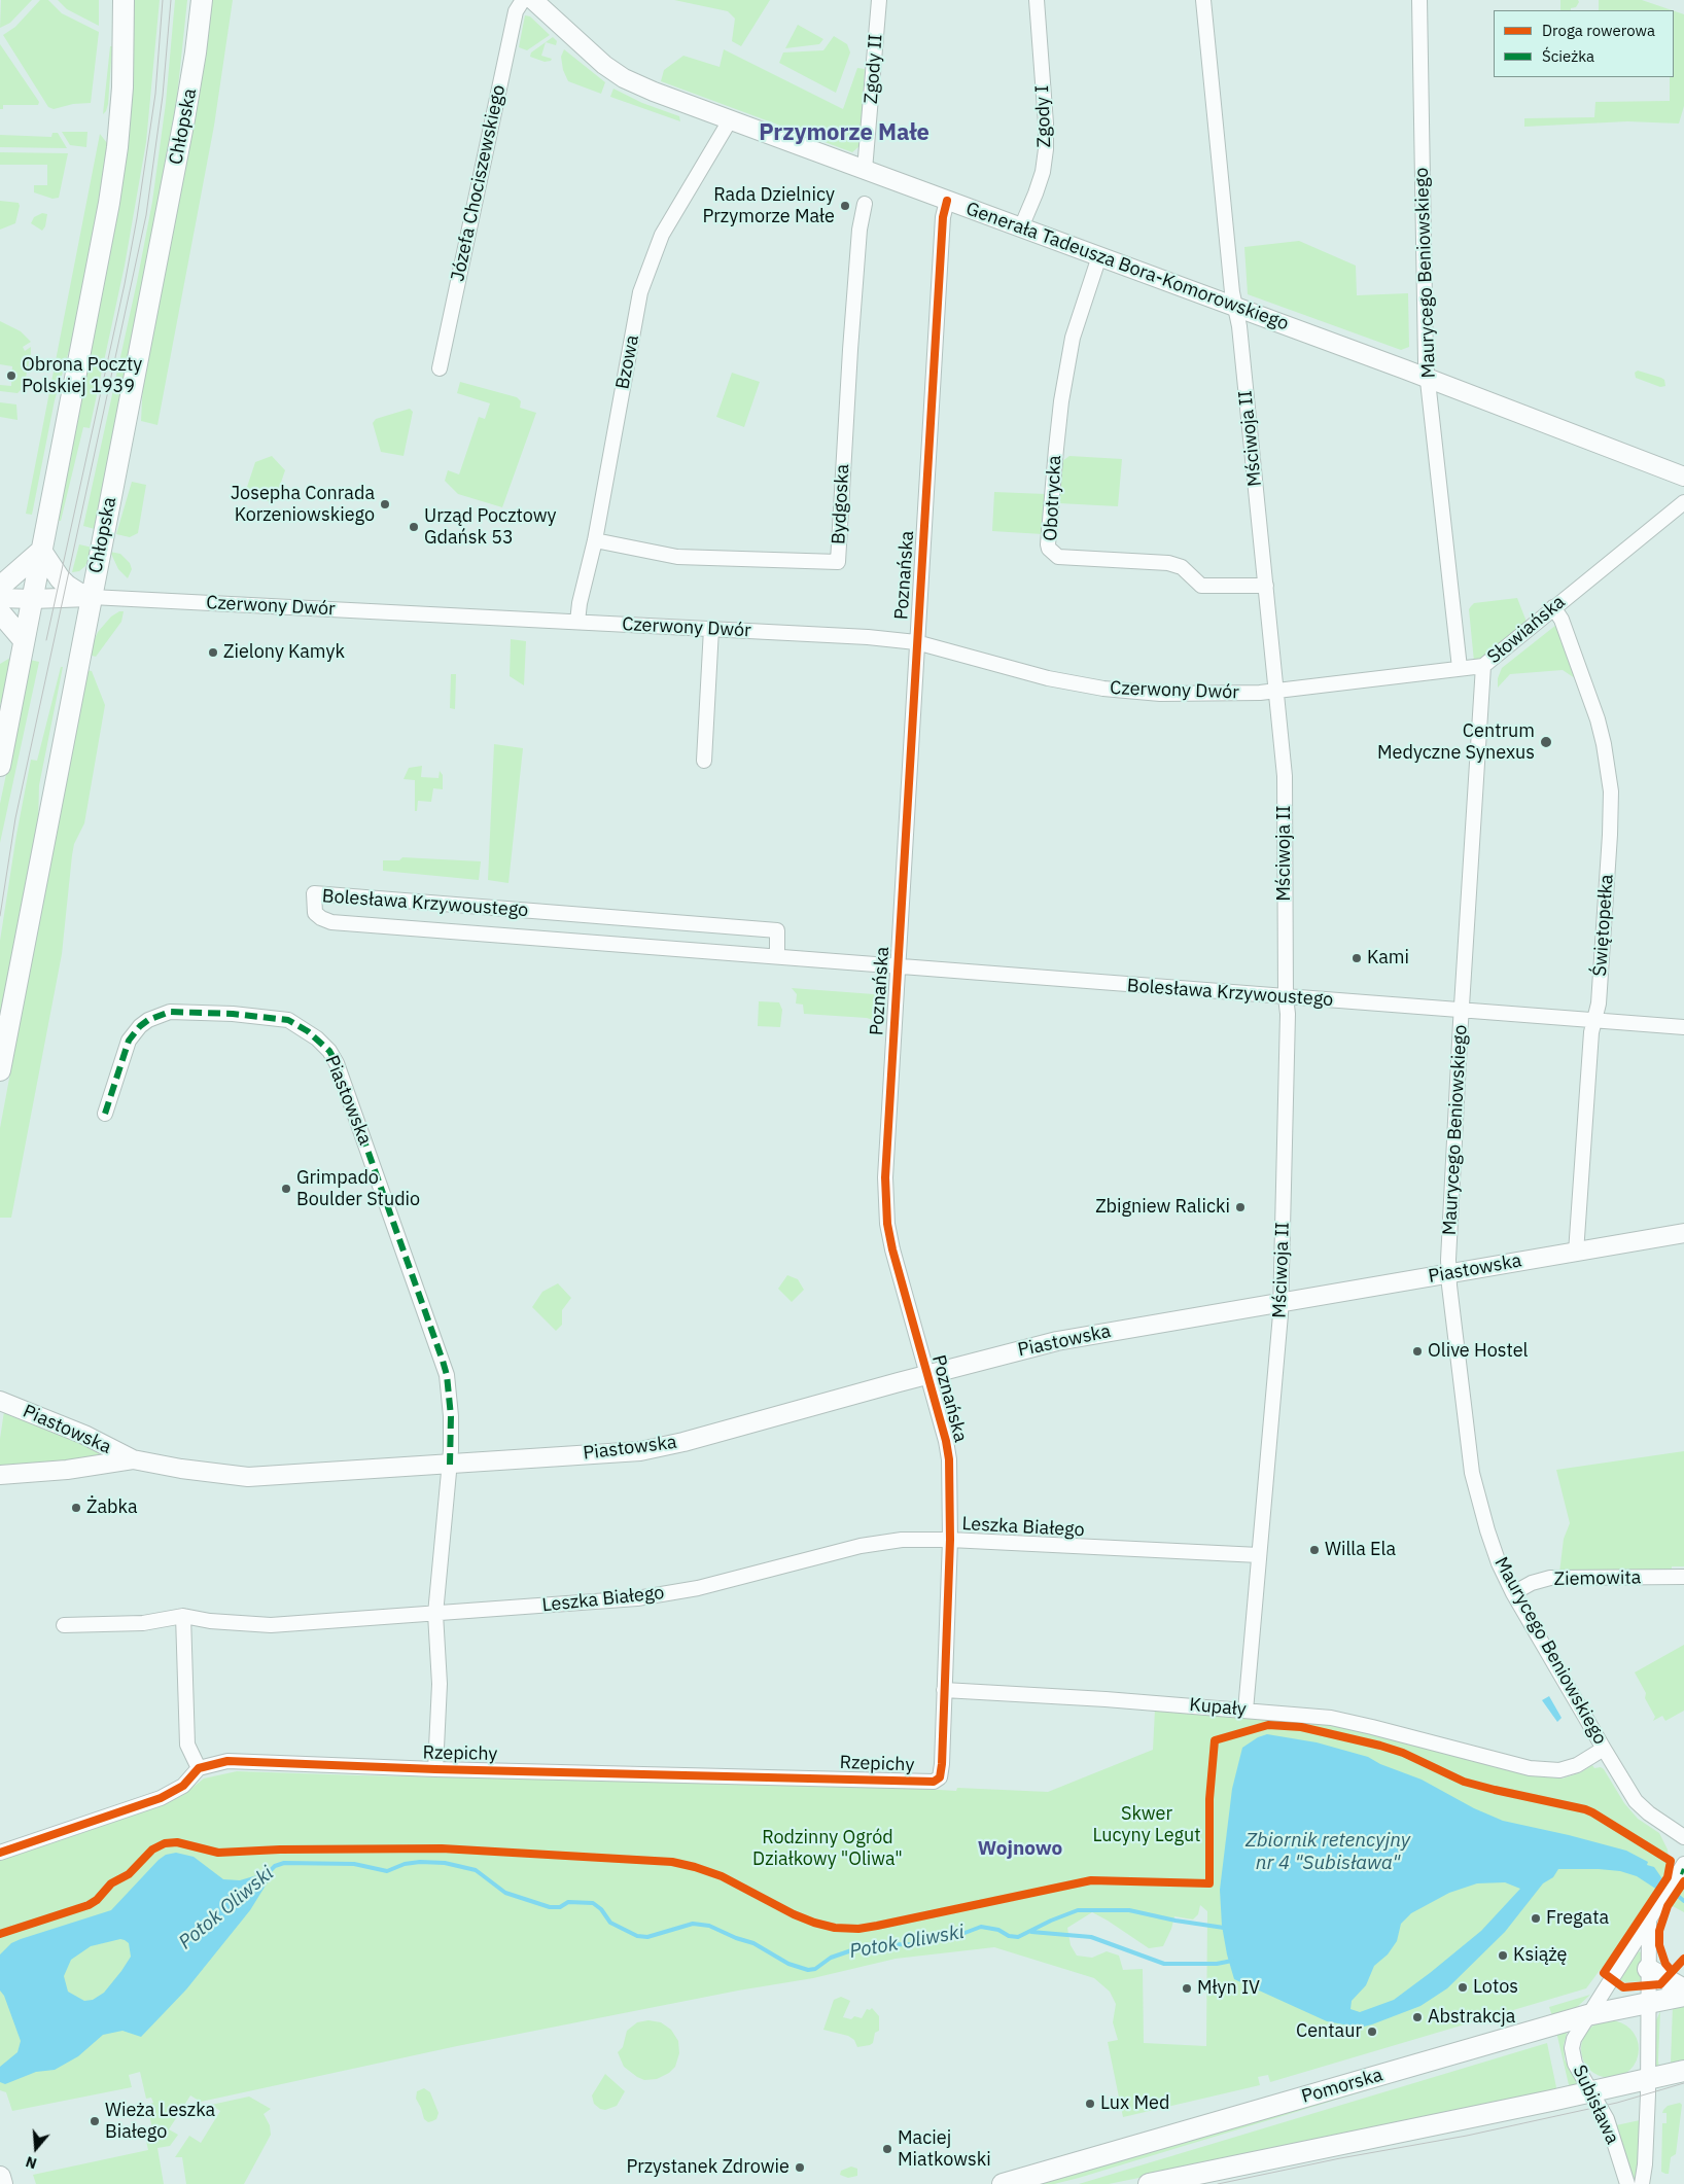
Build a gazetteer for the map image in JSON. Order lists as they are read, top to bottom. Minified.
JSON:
{"streets":{"main road":["Chłopska","Pomorska"],"street":["Zgody II","Zgody I","Józefa Chociszewskiego","Generała Tadeusza Bora-Komorowskiego","Maurycego Beniowskiego","Bzowa","Mściwoja II","Obotrycka","Bydgoska","Poznańska","Czerwony Dwór","Słowiańska","Bolesława Krzywoustego","Świętopełka","Piastowska","Leszka Białego","Ziemowita","Kupały","Rzepichy","Subisława"]},"crossings":[["Zgody II","Generała Tadeusza Bora-Komorowskiego"],["Zgody I","Generała Tadeusza Bora-Komorowskiego"],["Chłopska","Czerwony Dwór"],["Generała Tadeusza Bora-Komorowskiego","Maurycego Beniowskiego"],["Generała Tadeusza Bora-Komorowskiego","Bzowa"],["Generała Tadeusza Bora-Komorowskiego","Mściwoja II"],["Generała Tadeusza Bora-Komorowskiego","Obotrycka"],["Generała Tadeusza Bora-Komorowskiego","Poznańska"],["Maurycego Beniowskiego","Słowiańska"],["Maurycego Beniowskiego","Bolesława Krzywoustego"],["Maurycego Beniowskiego","Piastowska"],["Maurycego Beniowskiego","Ziemowita"],["Maurycego Beniowskiego","Kupały"],["Bzowa","Bydgoska"],["Bzowa","Czerwony Dwór"],["Mściwoja II","Obotrycka"],["Mściwoja II","Czerwony Dwór"],["Mściwoja II","Słowiańska"],["Mściwoja II","Bolesława Krzywoustego"],["Mściwoja II","Piastowska"],["Mściwoja II","Leszka Białego"],["Mściwoja II","Kupały"],["Poznańska","Czerwony Dwór"],["Poznańska","Bolesława Krzywoustego"],["Poznańska","Piastowska"],["Poznańska","Leszka Białego"],["Poznańska","Kupały"],["Poznańska","Rzepichy"],["Czerwony Dwór","Słowiańska"],["Słowiańska","Świętopełka"],["Bolesława Krzywoustego","Świętopełka"],["Świętopełka","Piastowska"],["Leszka Białego","Rzepichy"],["Pomorska","Subisława"]],"districts":["Przymorze Małe","Wojnowo"],"water":["Zbiornik retencyjny nr 4 \"Subisława\"","Potok Oliwski"],"parks":["Skwer Lucyny Legut","Rodzinny Ogród Działkowy \"Oliwa\""],"places":["Rada Dzielnicy Przymorze Małe","Obrona Poczty Polskiej 1939","Josepha Conrada Korzeniowskiego","Urząd Pocztowy Gdańsk 53","Zielony Kamyk","Centrum Medyczne Synexus","Kami","Grimpado Boulder Studio","Zbigniew Ralicki","Olive Hostel","Żabka","Willa Ela","Fregata","Książę","Lotos","Młyn IV","Abstrakcja","Centaur","Lux Med","Wieża Leszka Białego","Maciej Miatkowski","Przystanek Zdrowie"],"legend":["Droga rowerowa","Ścieżka"],"north":"bottom"}
